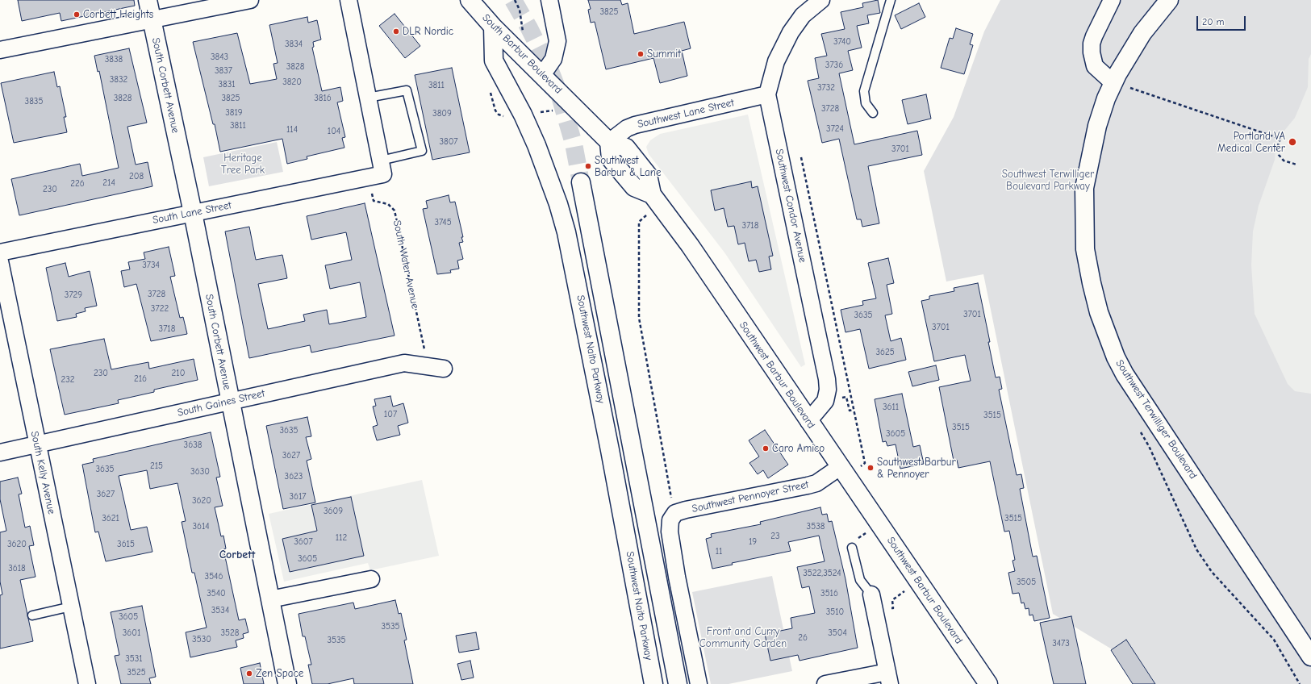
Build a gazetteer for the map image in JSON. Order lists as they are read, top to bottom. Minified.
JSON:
{"streets":{"main road":["South Barbur Boulevard","South Corbett Avenue","Southwest Naito Parkway","Southwest Barbur Boulevard","Southwest Terwilliger Boulevard"],"street":["Southwest Lane Street","Southwest Condor Avenue","South Lane Street","South Gaines Street","South Kelly Avenue","Southwest Pennoyer Street"],"path":["South Water Avenue"]},"crossings":[["South Barbur Boulevard","Southwest Naito Parkway"],["South Corbett Avenue","South Lane Street"],["South Corbett Avenue","South Gaines Street"],["Southwest Lane Street","Southwest Condor Avenue"],["Southwest Condor Avenue","Southwest Barbur Boulevard"],["South Lane Street","South Water Avenue"],["South Water Avenue","South Gaines Street"],["Southwest Barbur Boulevard","Southwest Pennoyer Street"],["South Gaines Street","South Kelly Avenue"]],"districts":["Corbett"],"parks":["Heritage Tree Park","Southwest Terwilliger Boulevard Parkway","Front and Curry Community Garden"],"places":["Corbett Heights","DLR Nordic","Summit","Portland VA Medical Center","Southwest Barbur & Lane","Caro Amico","Southwest Barbur & Pennoyer","Zen Space"],"house_numbers":["3825","3740","3834","3843","3838","3736","3828","3837","3832","3820","3831","3811","3732","3828","3825","3816","3835","3728","3819","3809","3811","3724","114","104","3807","3701","208","214","226","230","3745","3718","3734","3728","3729","3722","3701","3635","3701","3718","3625","230","210","216","232","3611","107","3515","3515","3635","3605","3638","3627","215","3635","3630","3623","3627","3617","3620","3609","3621","3515","3614","3538","23","112","3607","19","3620","3615","11","3605","3618","3522,3524","3546","3505","3540","3516","3534","3510","3605","3535","3601","3528","3504","26","3530","3535","3473","3531","3525"],"scale_bar":"20 m"}
